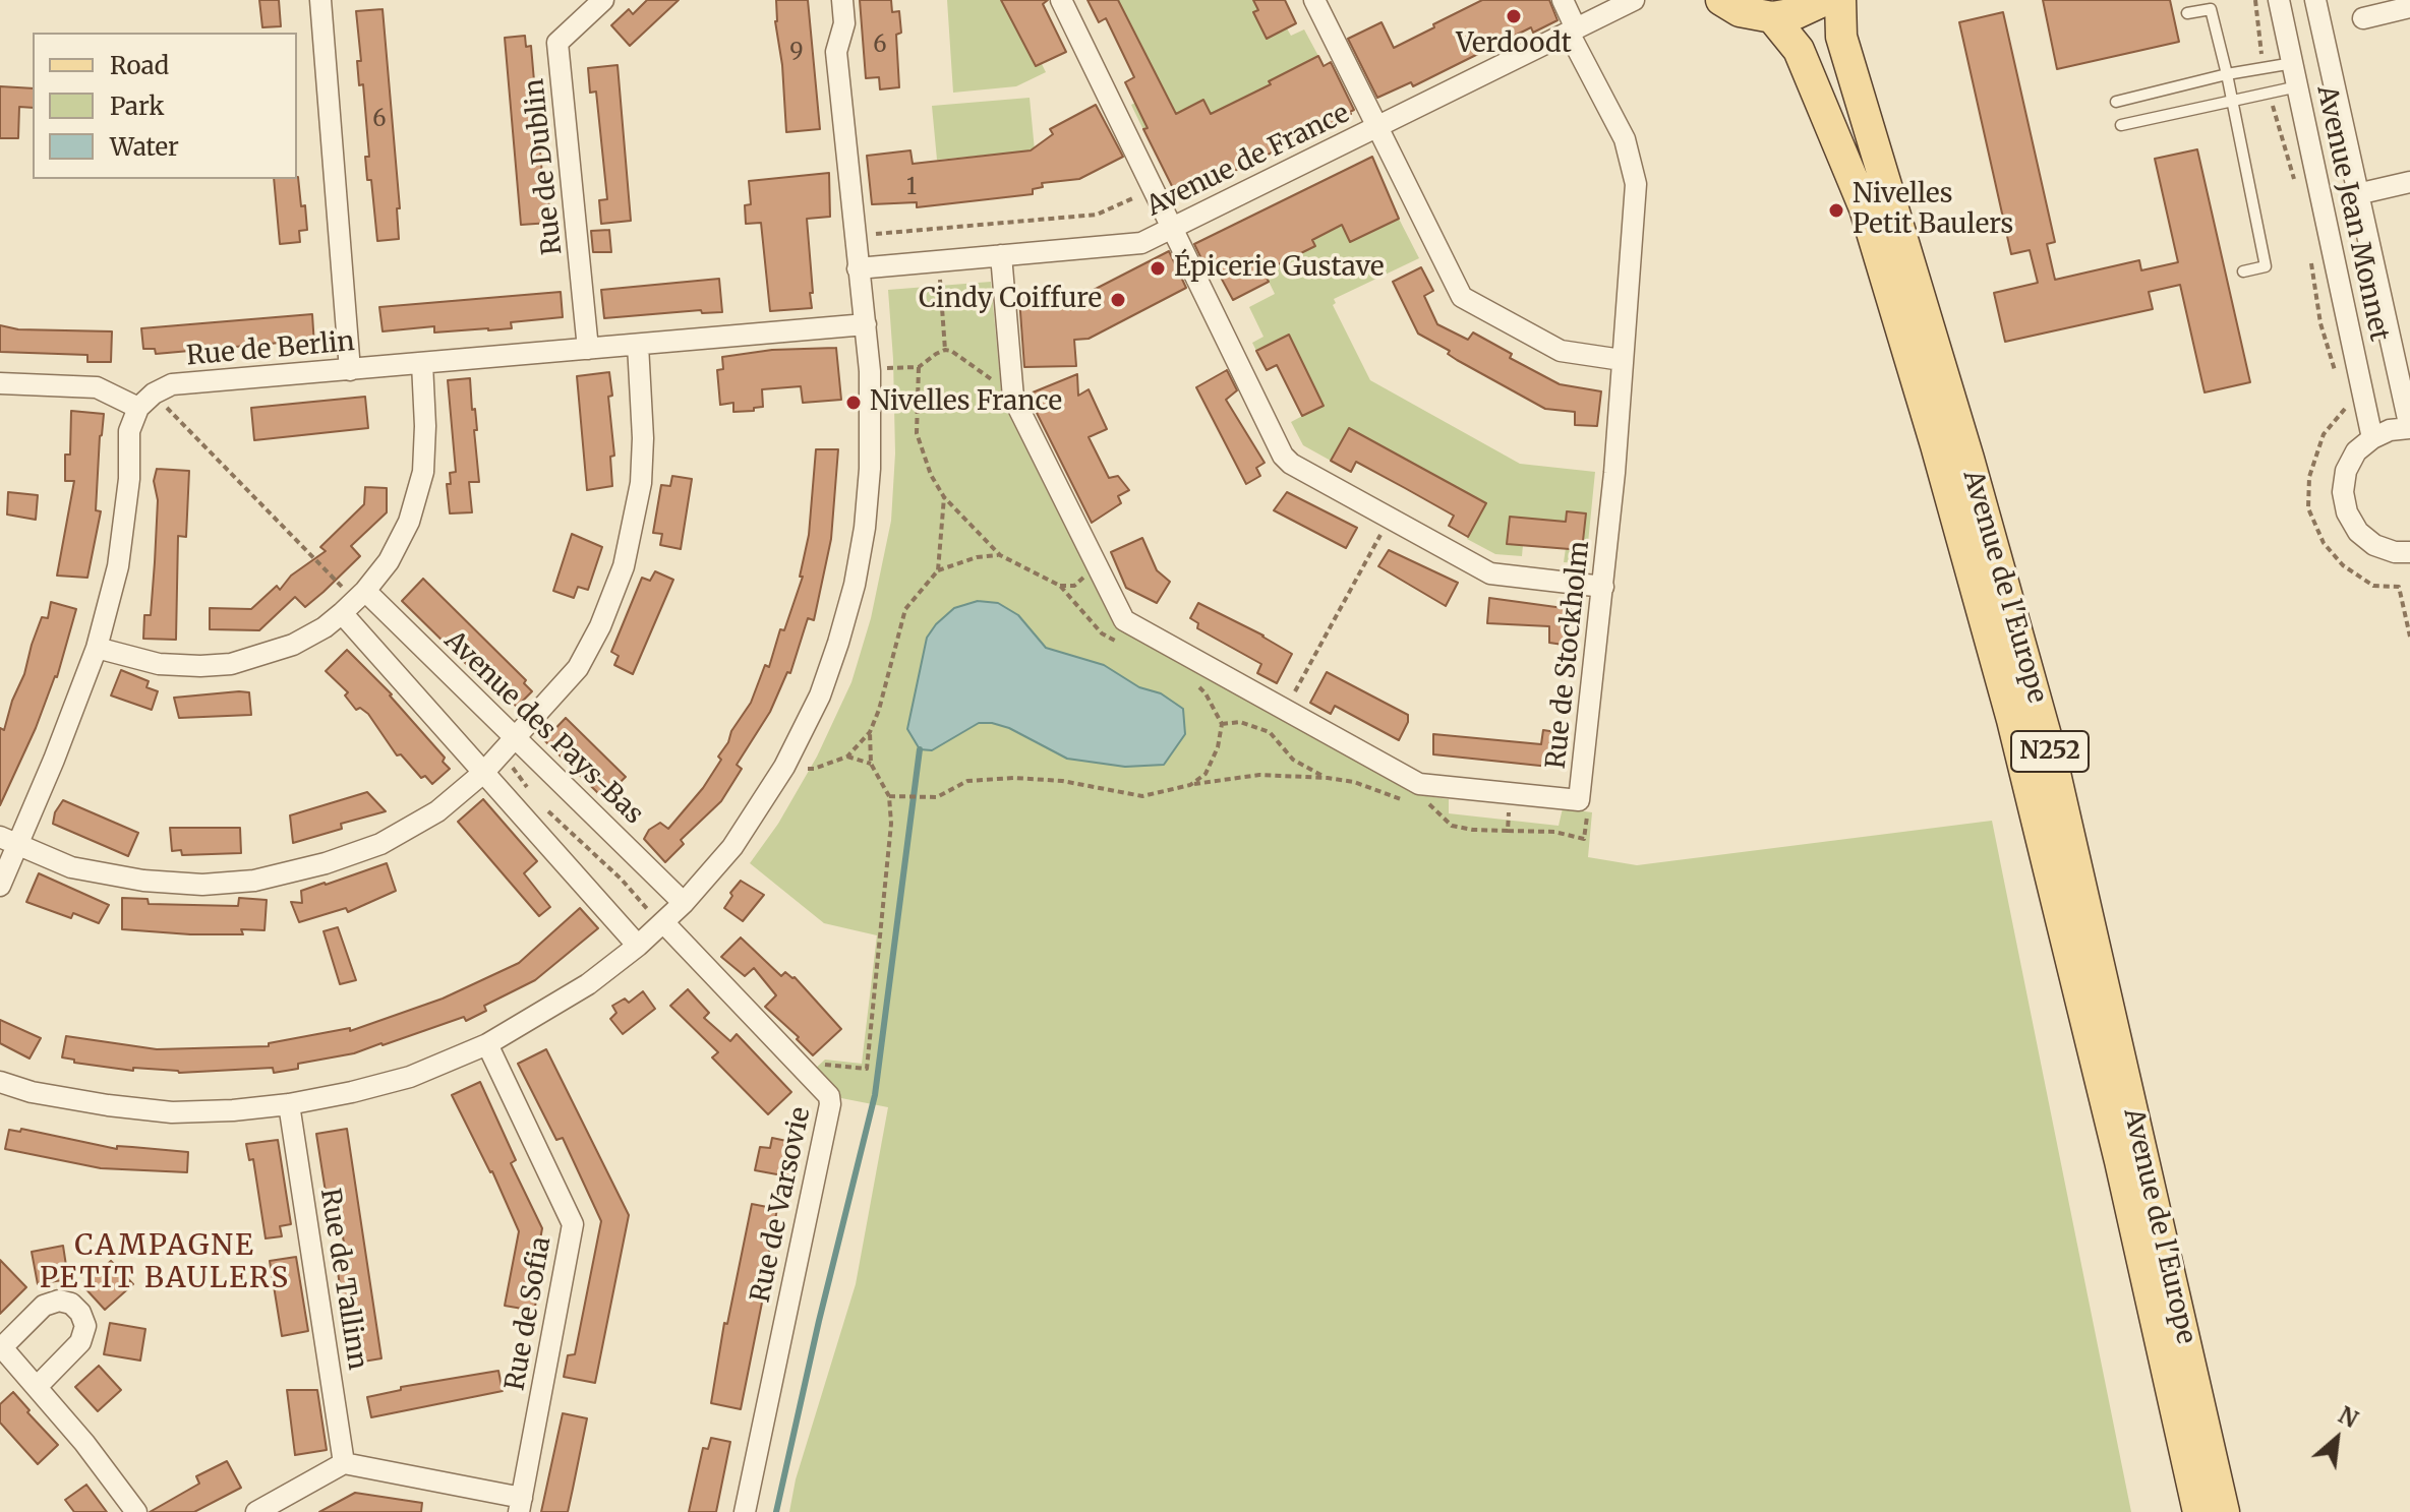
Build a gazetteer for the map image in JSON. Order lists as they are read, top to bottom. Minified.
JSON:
{"streets":{"main road":["Avenue de l'Europe","N252"],"street":["Avenue de France","Rue de Dublin","Avenue Jean Monnet","Rue de Berlin","Rue de Stockholm","Avenue des Pays-Bas","Rue de Varsovie","Rue de Tallinn","Rue de Sofia"]},"crossings":[["Avenue de France","Rue de Stockholm"],["Rue de Dublin","Rue de Berlin"]],"districts":["CAMPAGNE PETIT BAULERS"],"places":["Verdoodt","Nivelles Petit Baulers","Épicerie Gustave","Cindy Coiffure","Nivelles France"],"house_numbers":["6","9","6","1"],"legend":["Road","Park","Water"],"north":"top right"}
